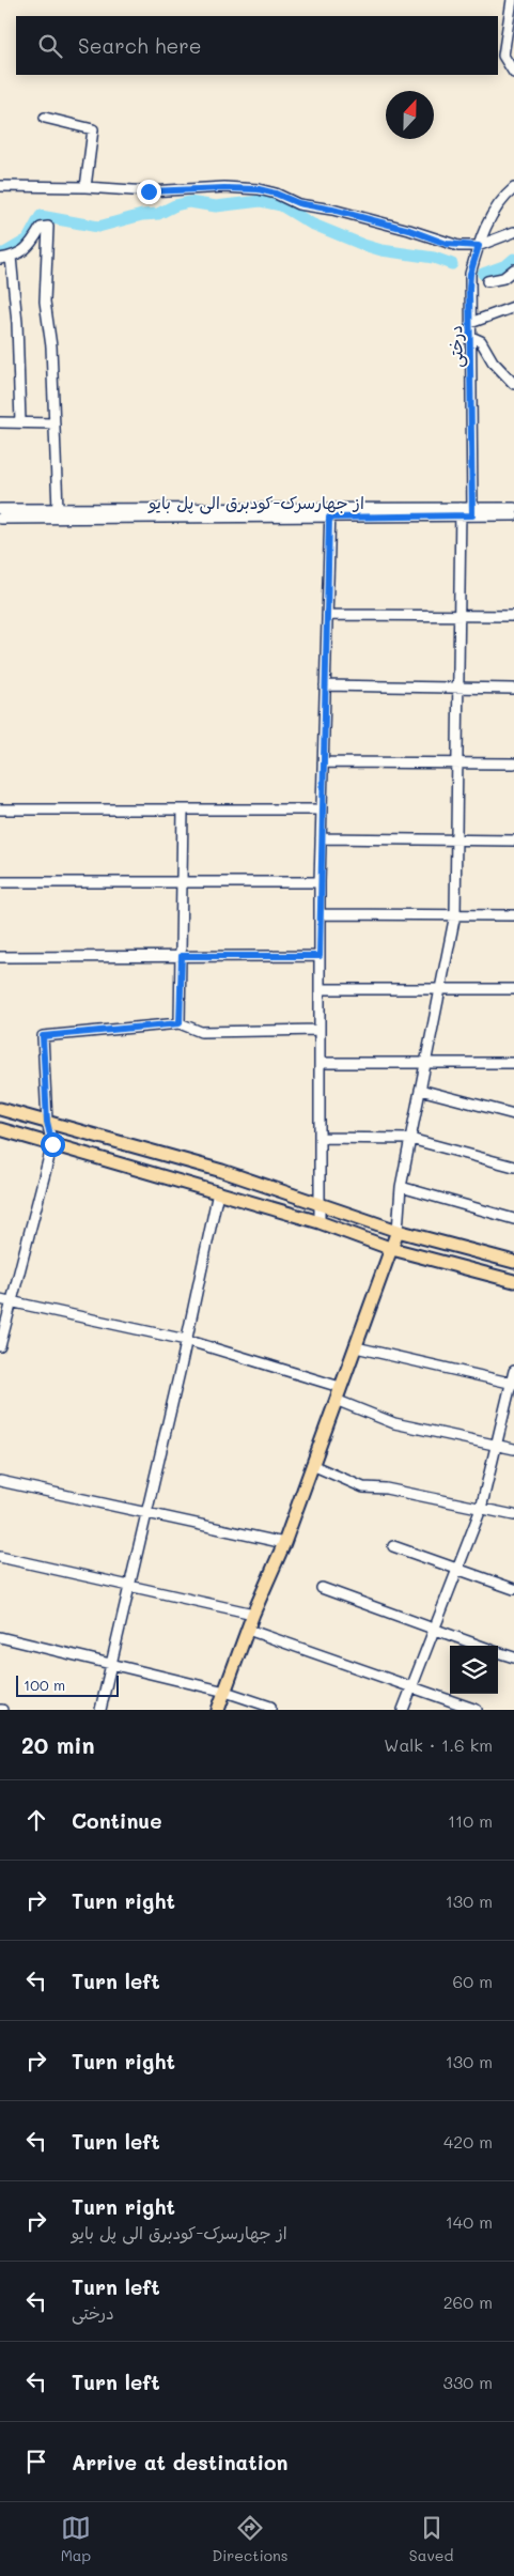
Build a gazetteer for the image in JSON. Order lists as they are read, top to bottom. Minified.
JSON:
{"streets":{"street":["درختی","از جهارسرک-کودبرق الی پل بایو"]},"crossings":[["درختی","از جهارسرک-کودبرق الی پل بایو"]],"scale_bar":"100 m","north":"top","page":{"search":"Search here","scale":"100 m","heading":["20 min","Walk · 1.6 km"],"list":[["Continue","110 m"],["Turn right","130 m"],["Turn left","60 m"],["Turn right","130 m"],["Turn left","420 m"],["Turn right","از جهارسرک-کودبرق الی پل بایو","140 m"],["Turn left","درختی","260 m"],["Turn left","330 m"],"Arrive at destination"],"nav":["Map","Directions","Saved"]}}
